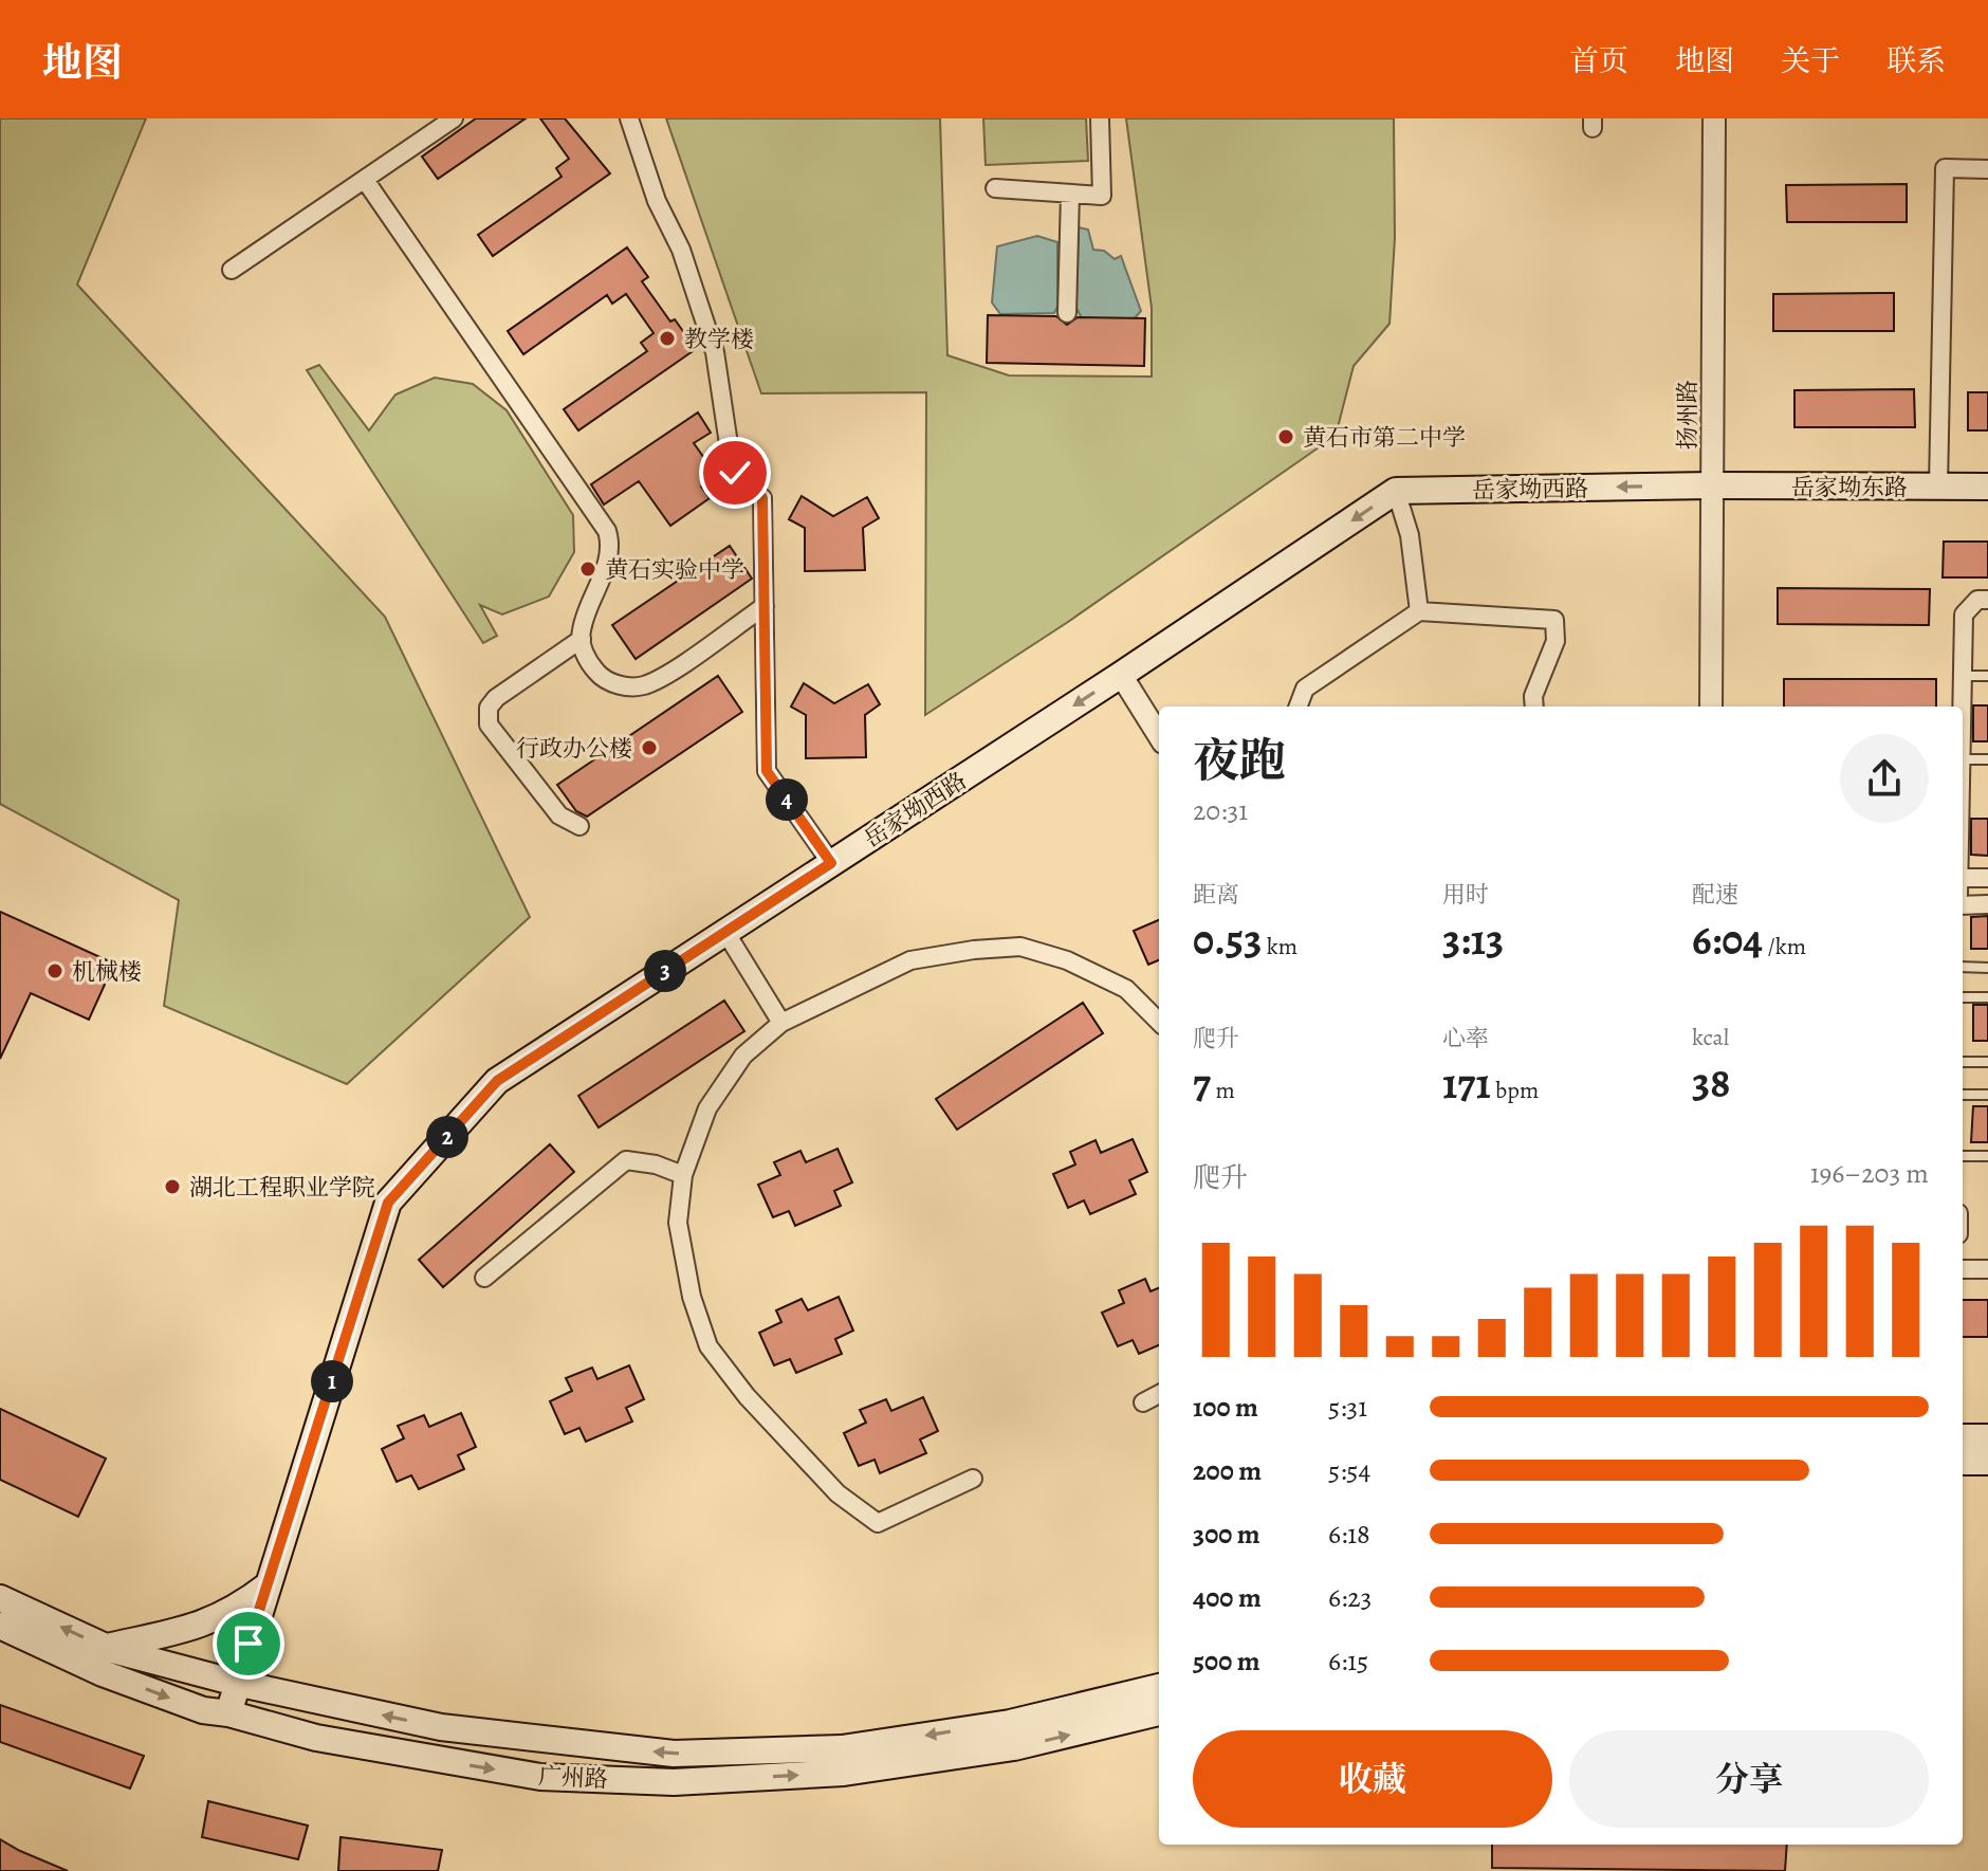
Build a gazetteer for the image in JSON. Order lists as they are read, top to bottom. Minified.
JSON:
{"streets":{"main road":["岳家坳东路","岳家坳西路","广州路"],"street":["扬州路"]},"crossings":[["扬州路","岳家坳东路"],["扬州路","岳家坳西路"],["岳家坳东路","岳家坳西路"],["岳家坳西路","广州路"]],"one_way":["岳家坳西路"],"places":["教学楼","黄石市第二中学","黄石实验中学","行政办公楼","机械楼","湖北工程职业学院"],"page":{"header":"地图","nav":["首页","地图","关于","联系"],"heading":["夜跑","20:31"],"pins":["4","3","2","1"],"stats":[["距离","0.53 km"],["用时","3:13"],["配速","6:04 /km"],["爬升","7 m"],["心率","171 bpm"],["kcal","38"]],"chart":["爬升","196–203 m"],"list":[{"name":"100 m","note":"5:31"},{"name":"200 m","note":"5:54"},{"name":"300 m","note":"6:18"},{"name":"400 m","note":"6:23"},{"name":"500 m","note":"6:15"}],"buttons":["收藏","分享"]}}
